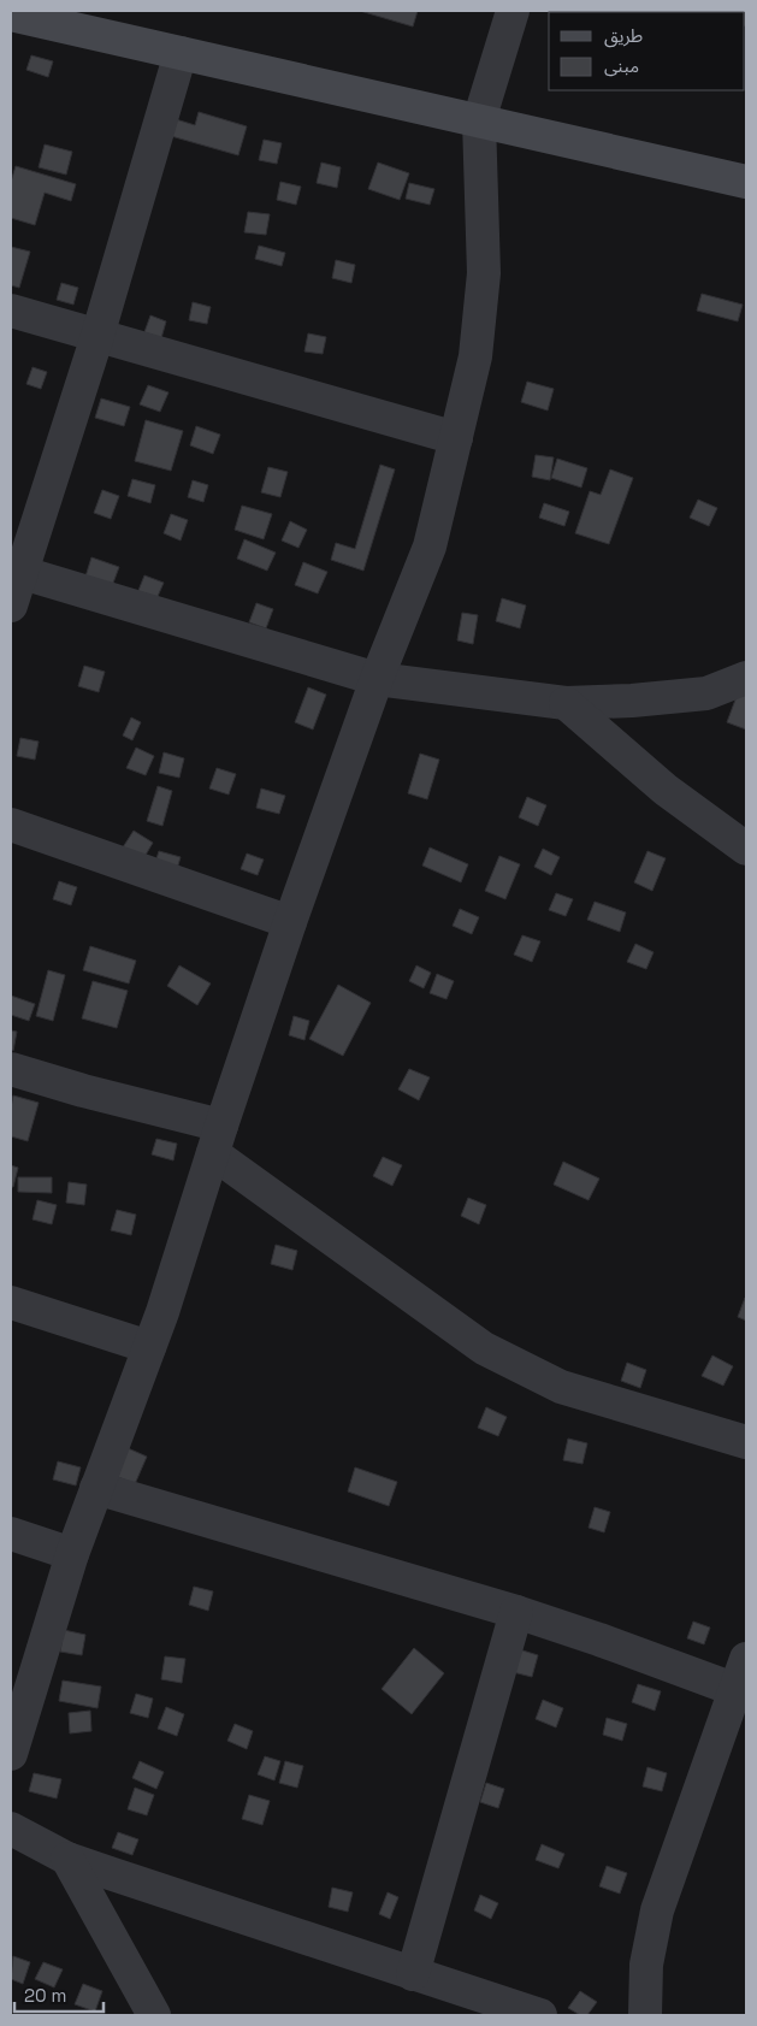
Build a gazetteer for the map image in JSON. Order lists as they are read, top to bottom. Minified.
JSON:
{"legend":["طريق","مبنى"],"scale_bar":"20 m"}
